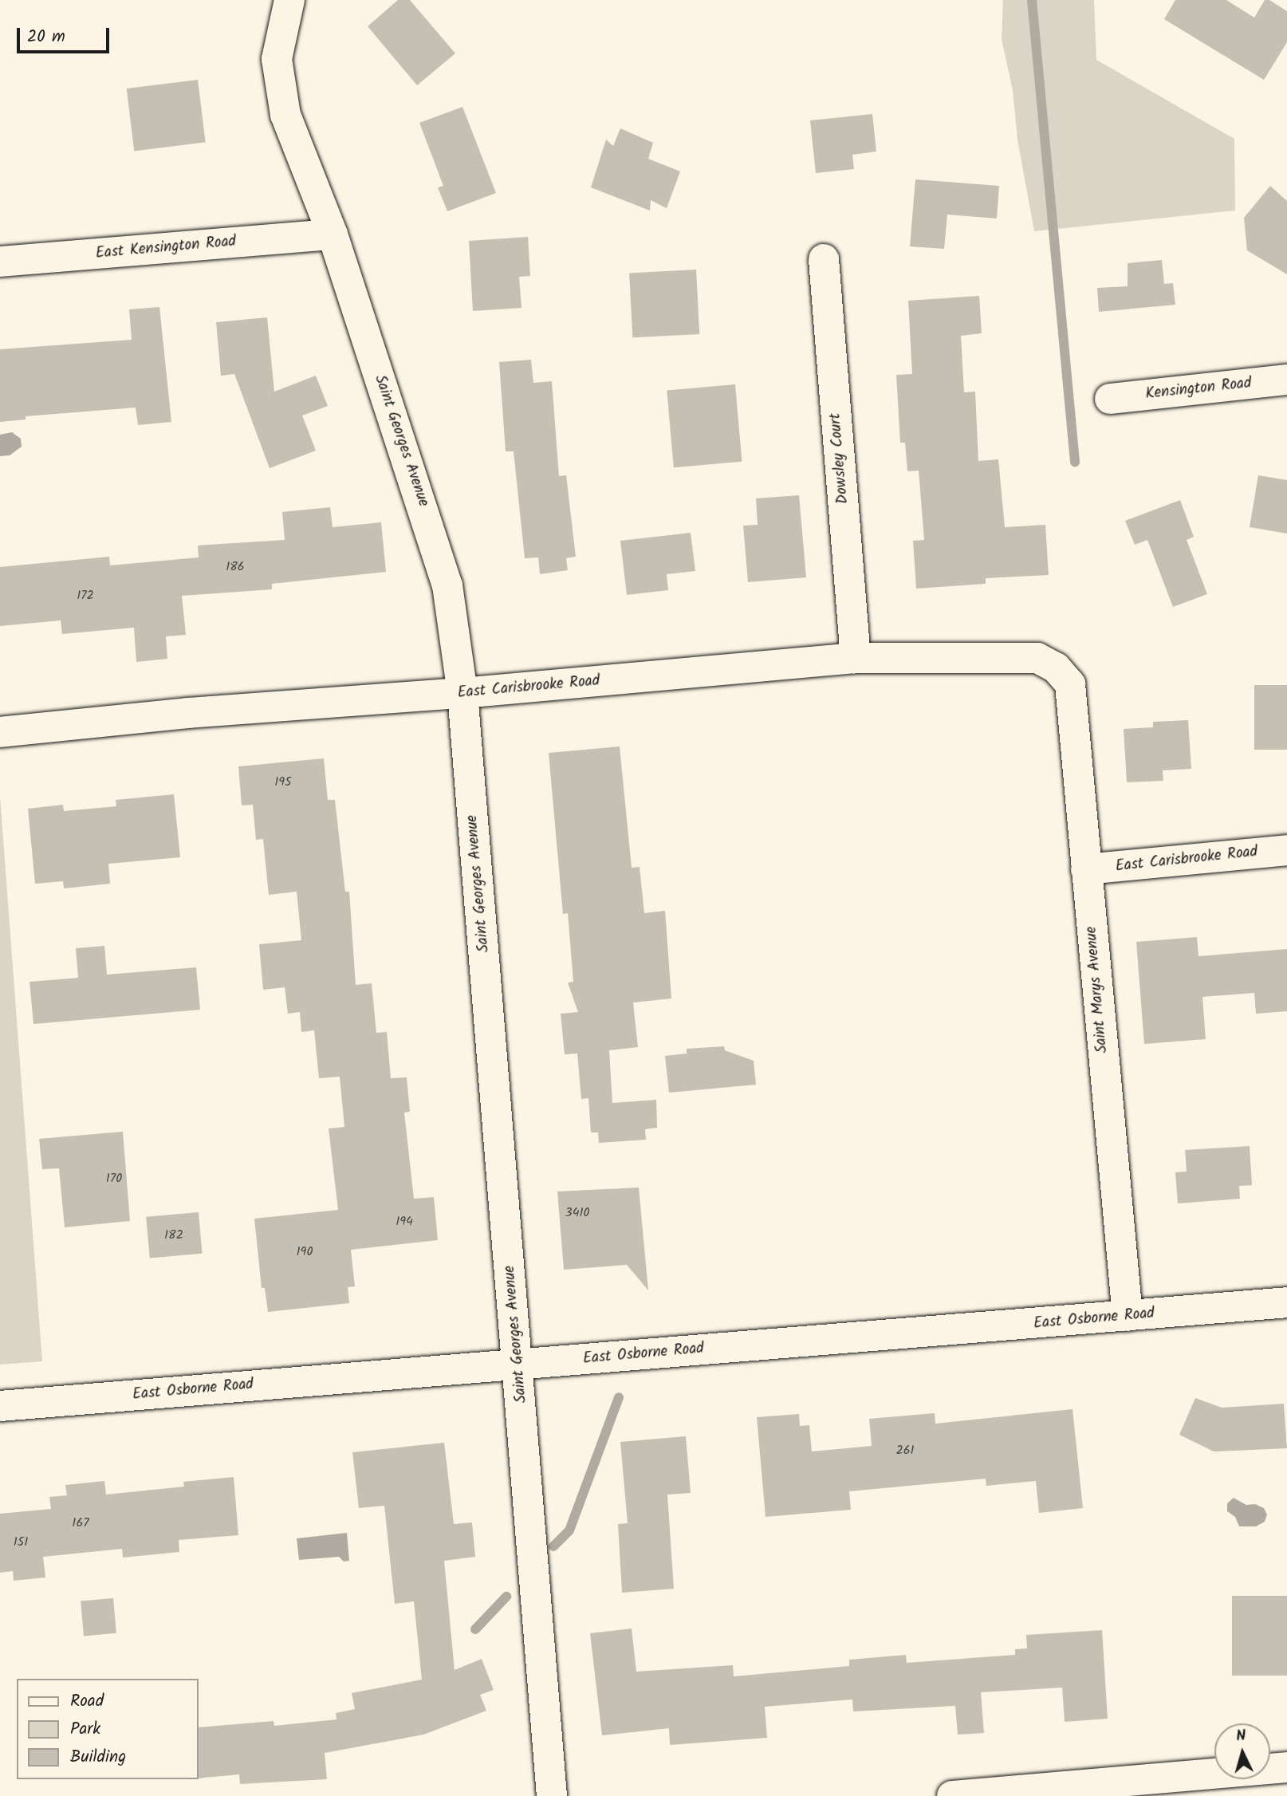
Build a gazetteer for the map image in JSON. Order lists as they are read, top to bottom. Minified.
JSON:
{"streets":{"street":["East Kensington Road","Kensington Road","Saint Georges Avenue","Dowsley Court","East Carisbrooke Road","Saint Marys Avenue","East Osborne Road"]},"crossings":[["East Kensington Road","Saint Georges Avenue"],["Saint Georges Avenue","East Carisbrooke Road"],["Saint Georges Avenue","East Osborne Road"],["Dowsley Court","East Carisbrooke Road"],["East Carisbrooke Road","Saint Marys Avenue"],["Saint Marys Avenue","East Osborne Road"]],"house_numbers":["186","172","195","170","3410","194","182","190","261","167","151"],"legend":["Road","Park","Building"],"scale_bar":"20 m","north":"top"}
